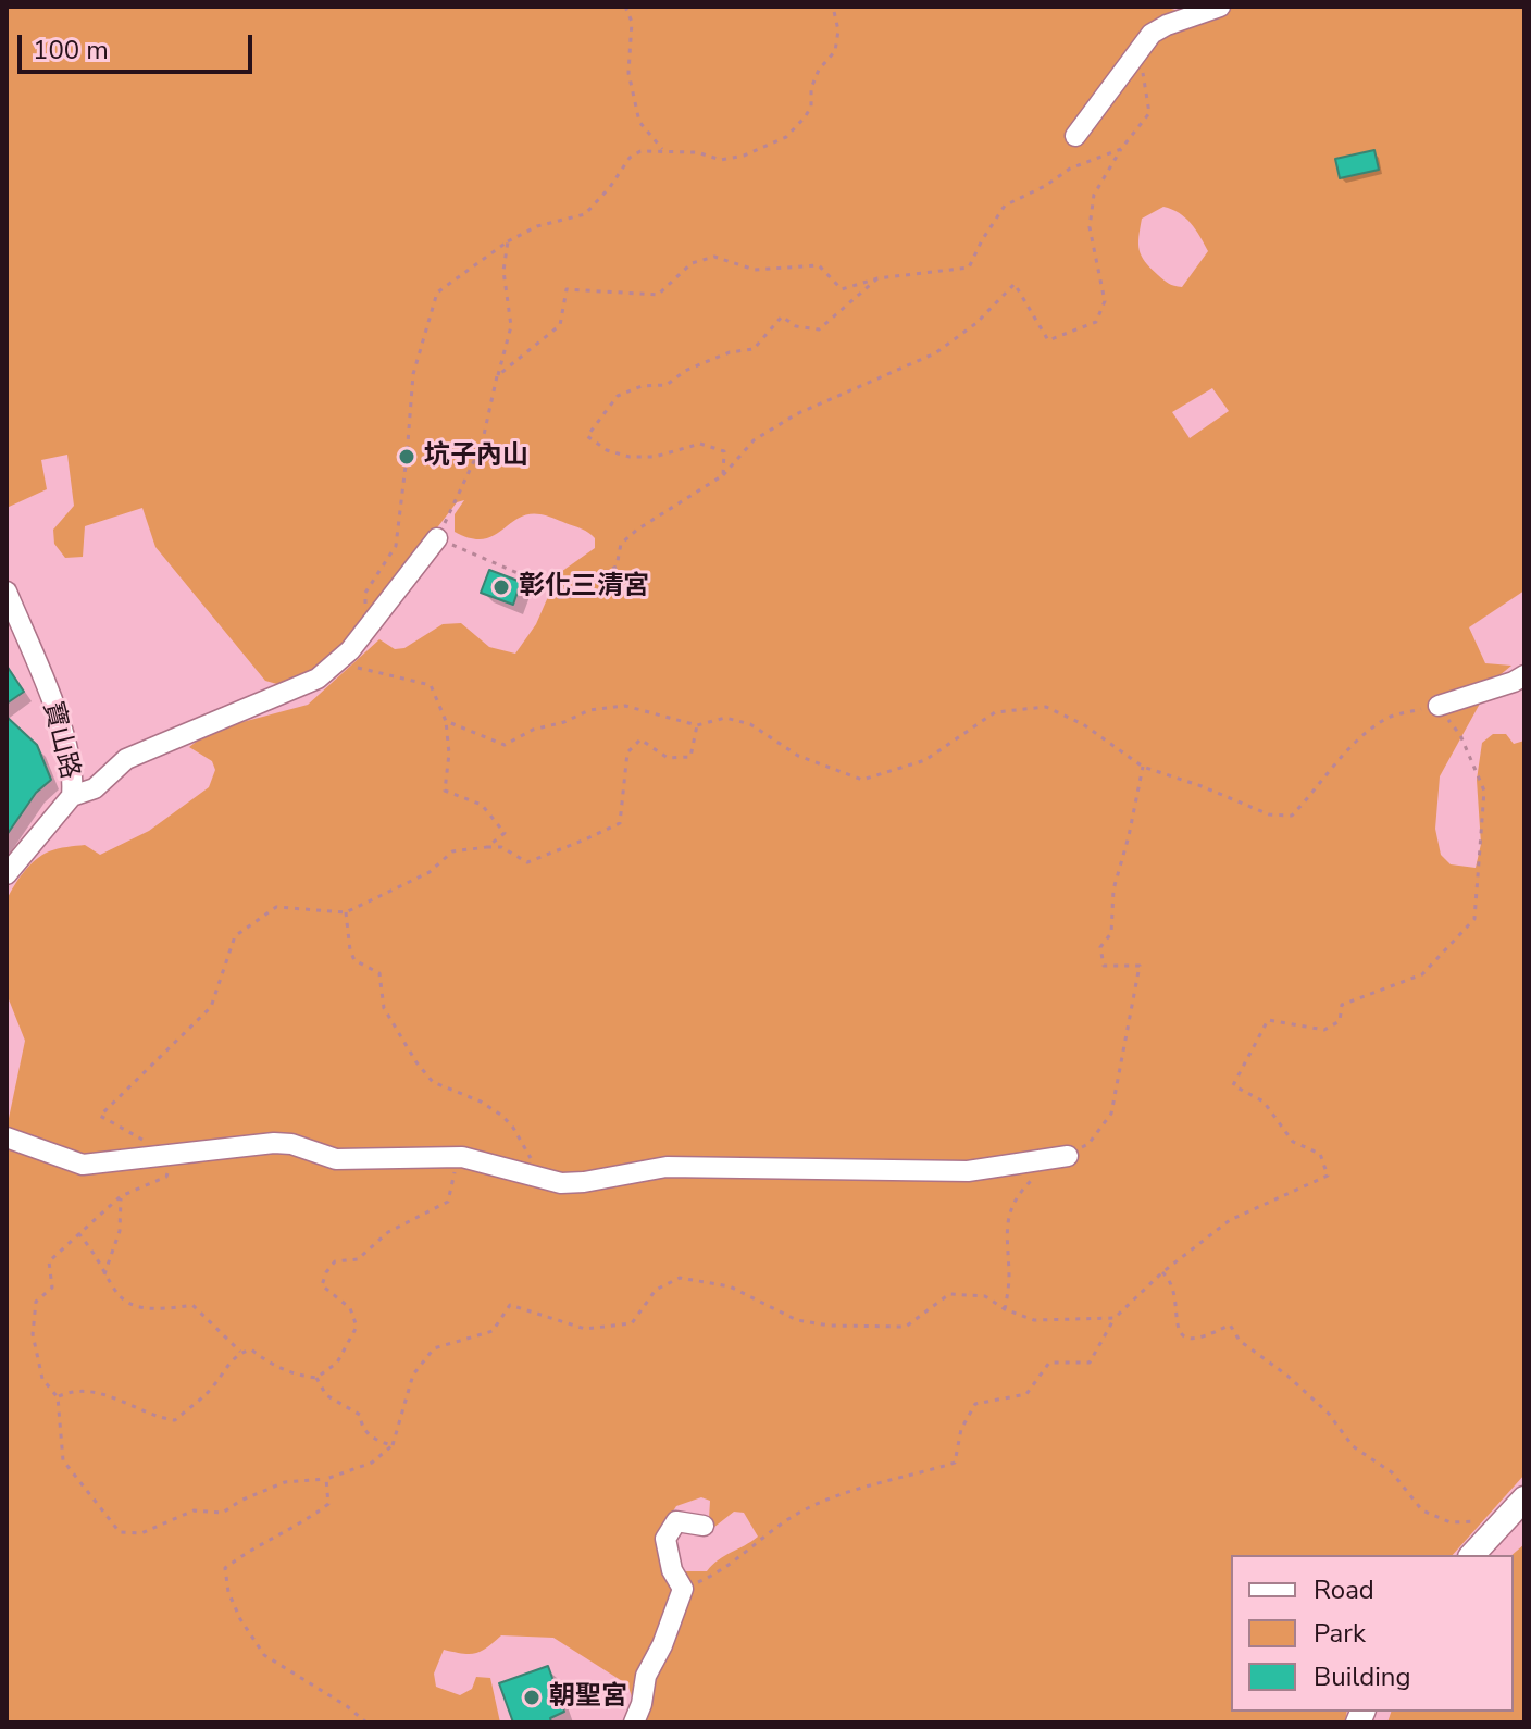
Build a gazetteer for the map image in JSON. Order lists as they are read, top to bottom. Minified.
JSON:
{"streets":{"street":["寶山路"]},"places":["坑子內山","彰化三清宮","朝聖宮"],"legend":["Road","Park","Building"],"scale_bar":"100 m"}
